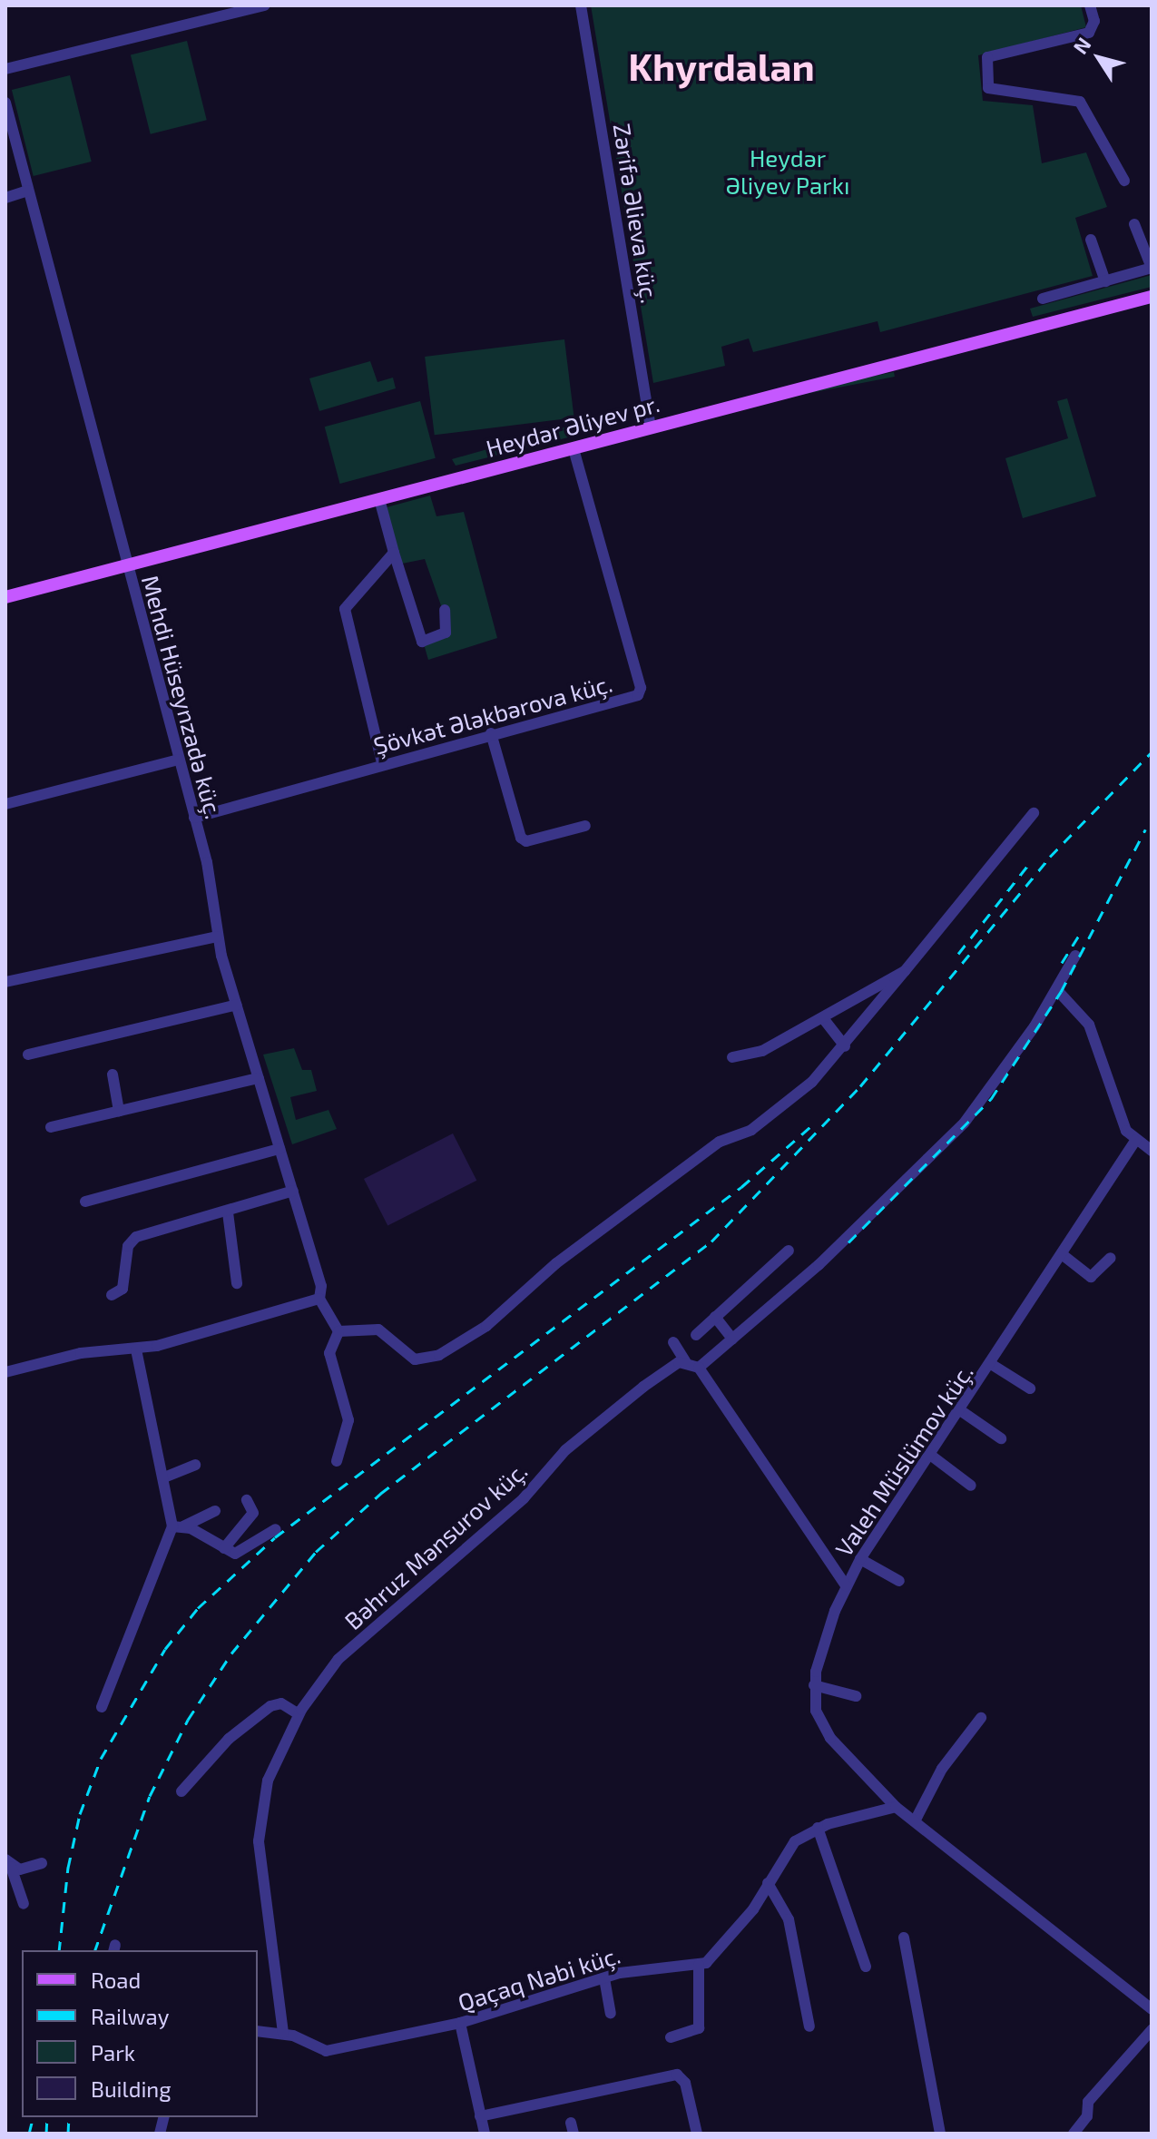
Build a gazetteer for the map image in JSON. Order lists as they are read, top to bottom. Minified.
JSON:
{"streets":{"main road":["Heydər Əliyev pr."],"street":["Zərifə Əlieva küç.","Mehdi Hüseynzadə küç.","Şövkət Ələkbərova küç.","Valeh Müslümov küç.","Bəhruz Mənsurov küç.","Qaçaq Nəbi küç."]},"crossings":[["Zərifə Əlieva küç.","Heydər Əliyev pr."],["Heydər Əliyev pr.","Mehdi Hüseynzadə küç."],["Heydər Əliyev pr.","Şövkət Ələkbərova küç."],["Mehdi Hüseynzadə küç.","Şövkət Ələkbərova küç."],["Bəhruz Mənsurov küç.","Qaçaq Nəbi küç."]],"districts":["Khyrdalan"],"parks":["Heydər Əliyev Parkı"],"legend":["Road","Railway","Park","Building"],"north":"top left"}
